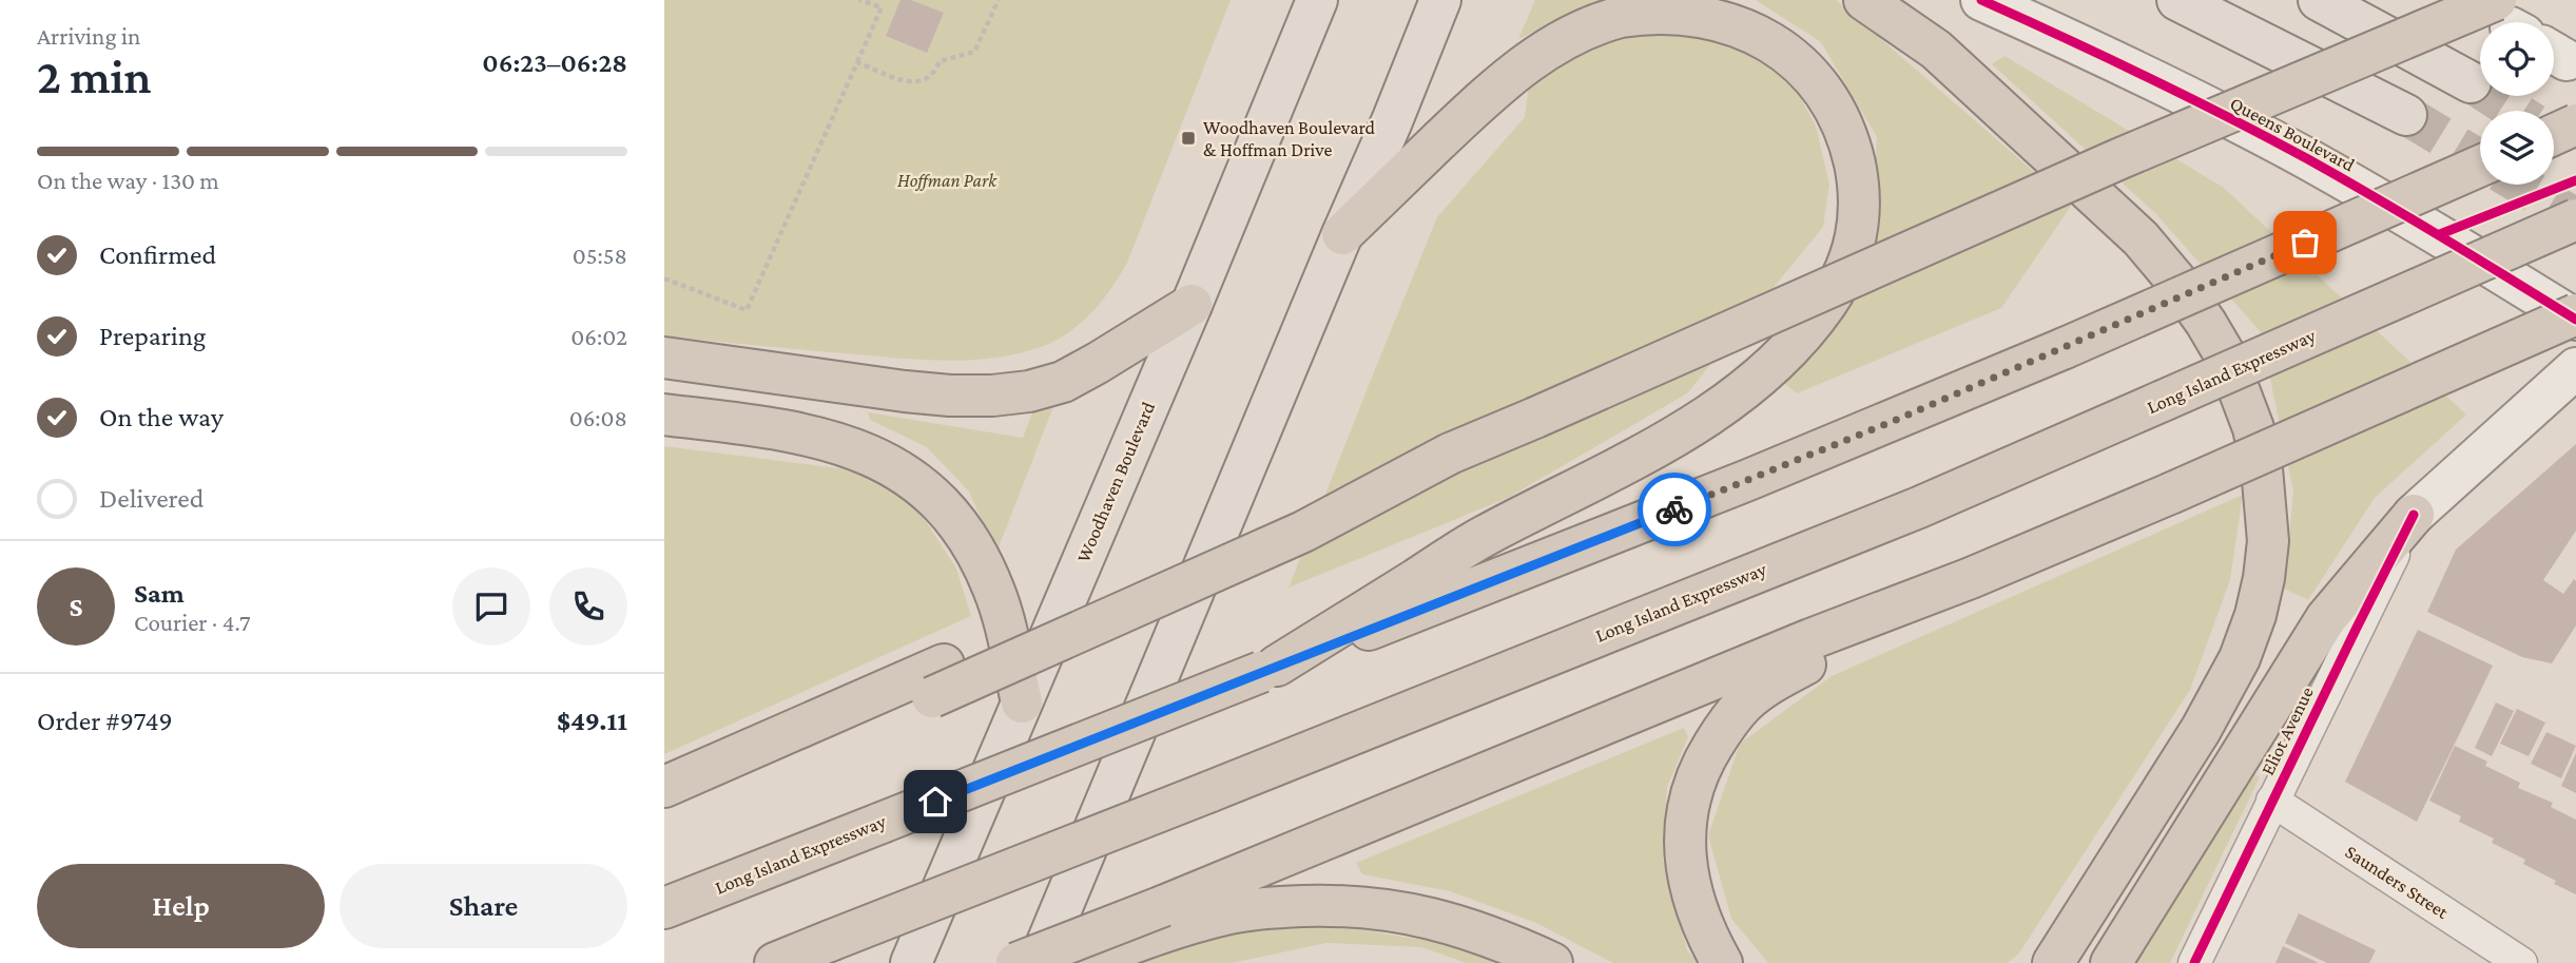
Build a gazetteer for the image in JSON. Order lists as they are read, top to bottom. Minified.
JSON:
{"streets":{"highway":["Long Island Expressway"],"main road":["Woodhaven Boulevard"],"street":["Queens Boulevard","Eliot Avenue","Saunders Street"]},"crossings":[["Eliot Avenue","Saunders Street"]],"parks":["Hoffman Park"],"places":{"transit":["Woodhaven Boulevard & Hoffman Drive"]},"page":{"heading":["2 min","Arriving in","06:23–06:28"],"panel":["Sam","Courier · 4.7","Order #9749","$49.11"],"bar":"On the way · 130 m","list":[["Confirmed","05:58"],["Preparing","06:02"],["On the way","06:08"],"Delivered"],"round":"S","buttons":["Help","Share"]}}
